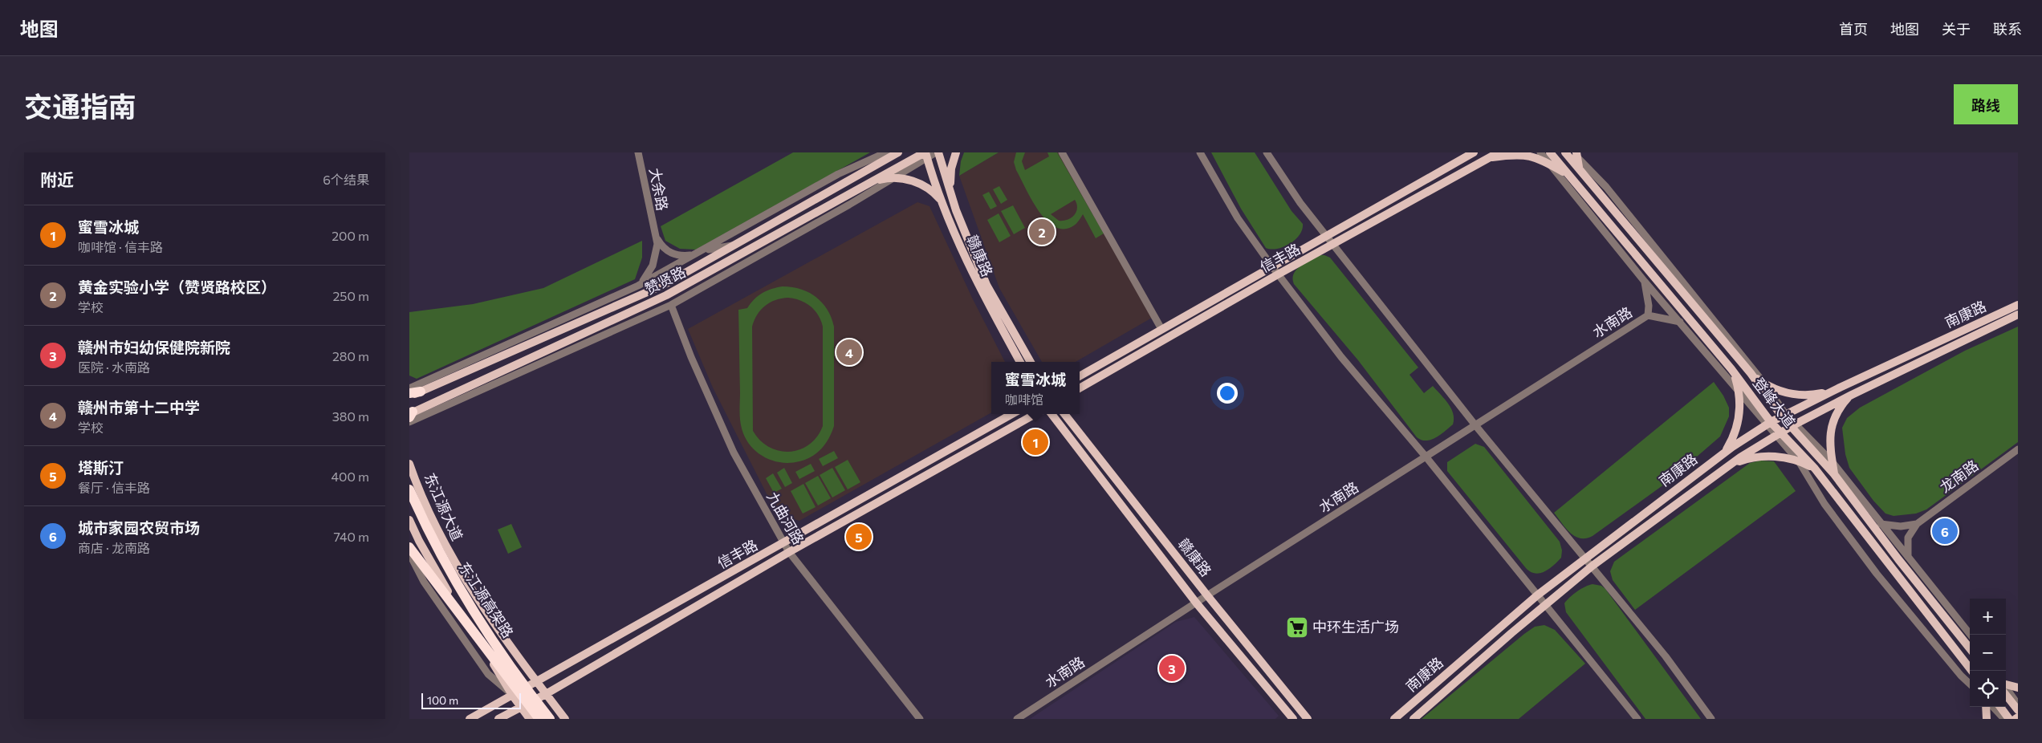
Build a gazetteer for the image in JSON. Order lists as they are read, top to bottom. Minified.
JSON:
{"streets":{"highway":["东江源高架路"],"main road":["赣康路","信丰路","赞贤路","南康路","登峰大道","东江源大道"],"street":["大余路","水南路","龙南路","九曲河路"]},"crossings":[["赣康路","赞贤路"],["赣康路","水南路"],["信丰路","东江源大道"],["信丰路","九曲河路"],["南康路","登峰大道"]],"places":{"supermarket":["中环生活广场"]},"scale_bar":"100 m","page":{"header":"地图","nav":["首页","地图","关于","联系"],"title":"交通指南","buttons":"路线","heading":["附近","6个结果"],"list":[{"mark":"1","name":"蜜雪冰城","note":"咖啡馆 · 信丰路","value":"200 m"},{"mark":"2","name":"黄金实验小学（赞贤路校区）","note":"学校","value":"250 m"},{"mark":"3","name":"赣州市妇幼保健院新院","note":"医院 · 水南路","value":"280 m"},{"mark":"4","name":"赣州市第十二中学","note":"学校","value":"380 m"},{"mark":"5","name":"塔斯汀","note":"餐厅 · 信丰路","value":"400 m"},{"mark":"6","name":"城市家园农贸市场","note":"商店 · 龙南路","value":"740 m"}],"pins":["2","4","1","6","5","3"],"popup":["蜜雪冰城","咖啡馆"],"map_buttons":["+","−"],"scale":"100 m"}}
